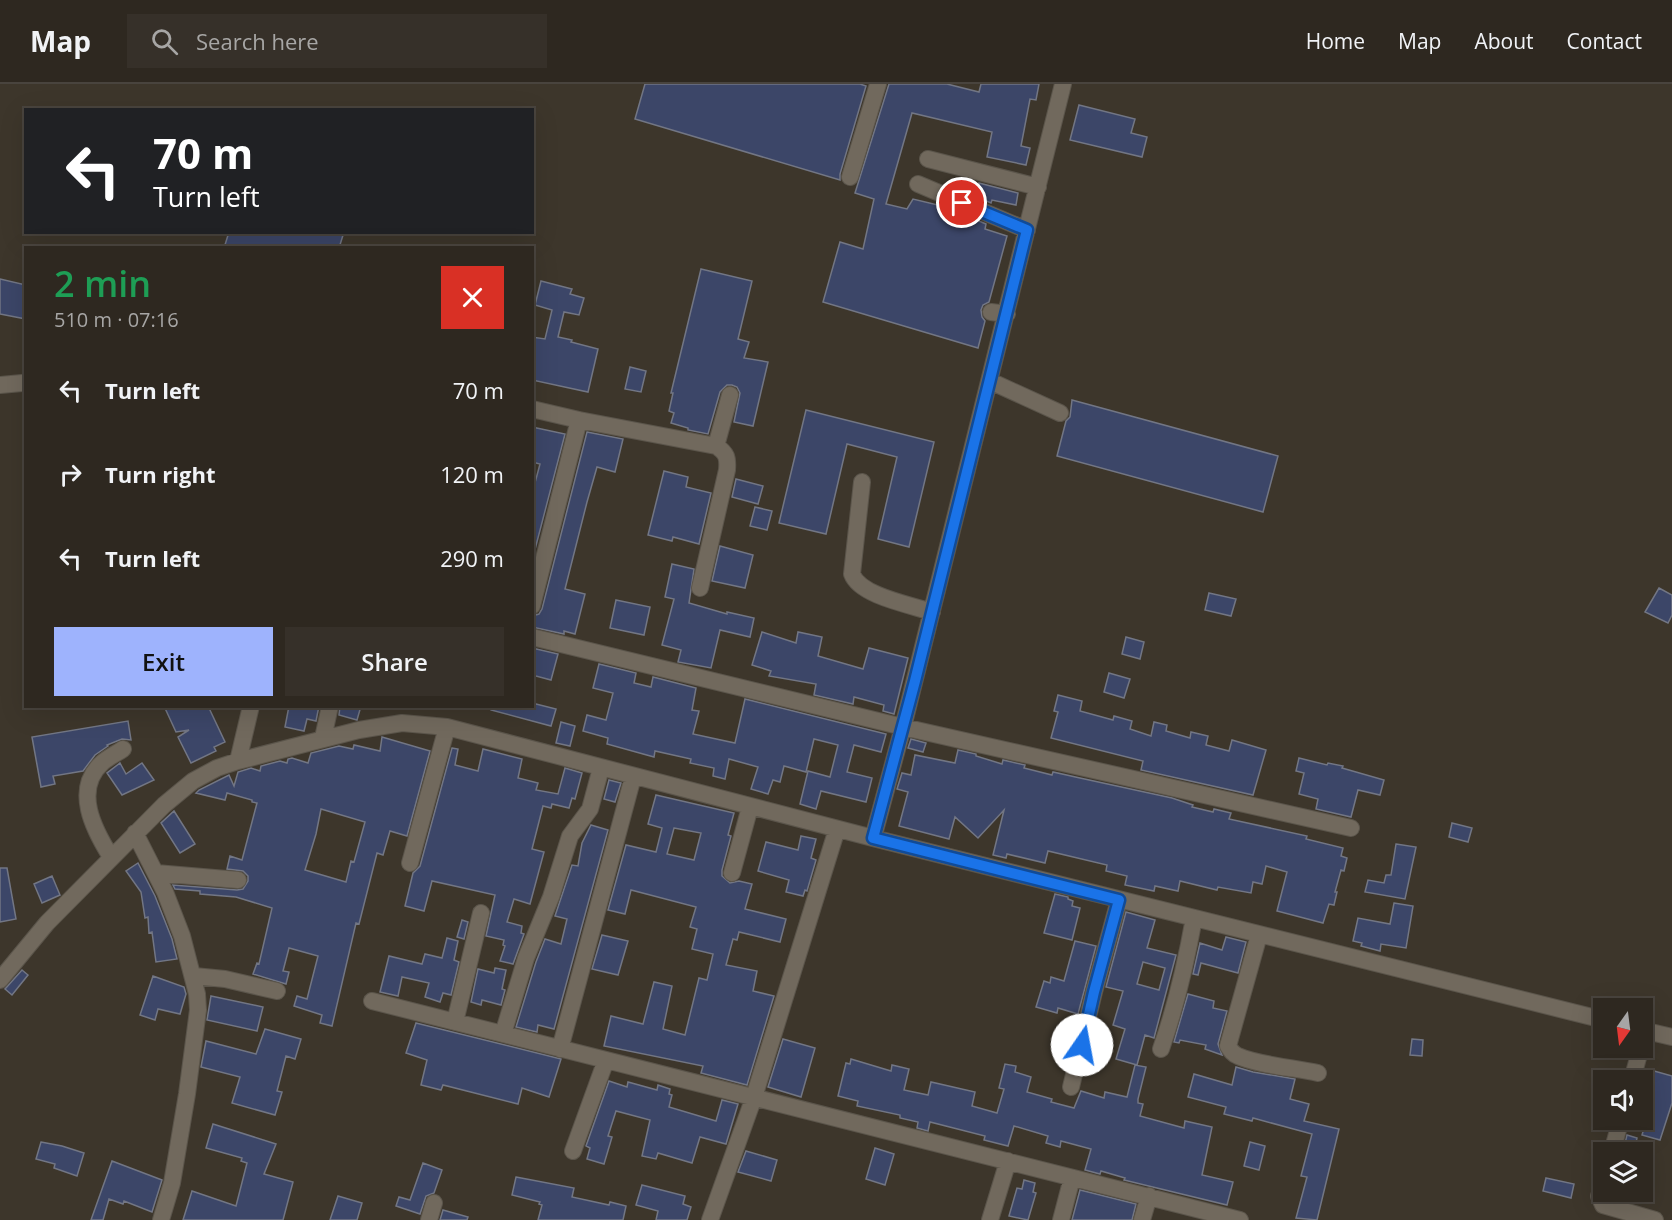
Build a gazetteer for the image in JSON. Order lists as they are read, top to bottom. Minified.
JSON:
{"north":"bottom","page":{"header":"Map","search":"Search here","nav":["Home","Map","About","Contact"],"turn":["70 m","Turn left"],"heading":["2 min","510 m · 07:16"],"list":[{"name":"Turn left","value":"70 m"},{"name":"Turn right","value":"120 m"},{"name":"Turn left","value":"290 m"}],"buttons":["Exit","Share"]}}
